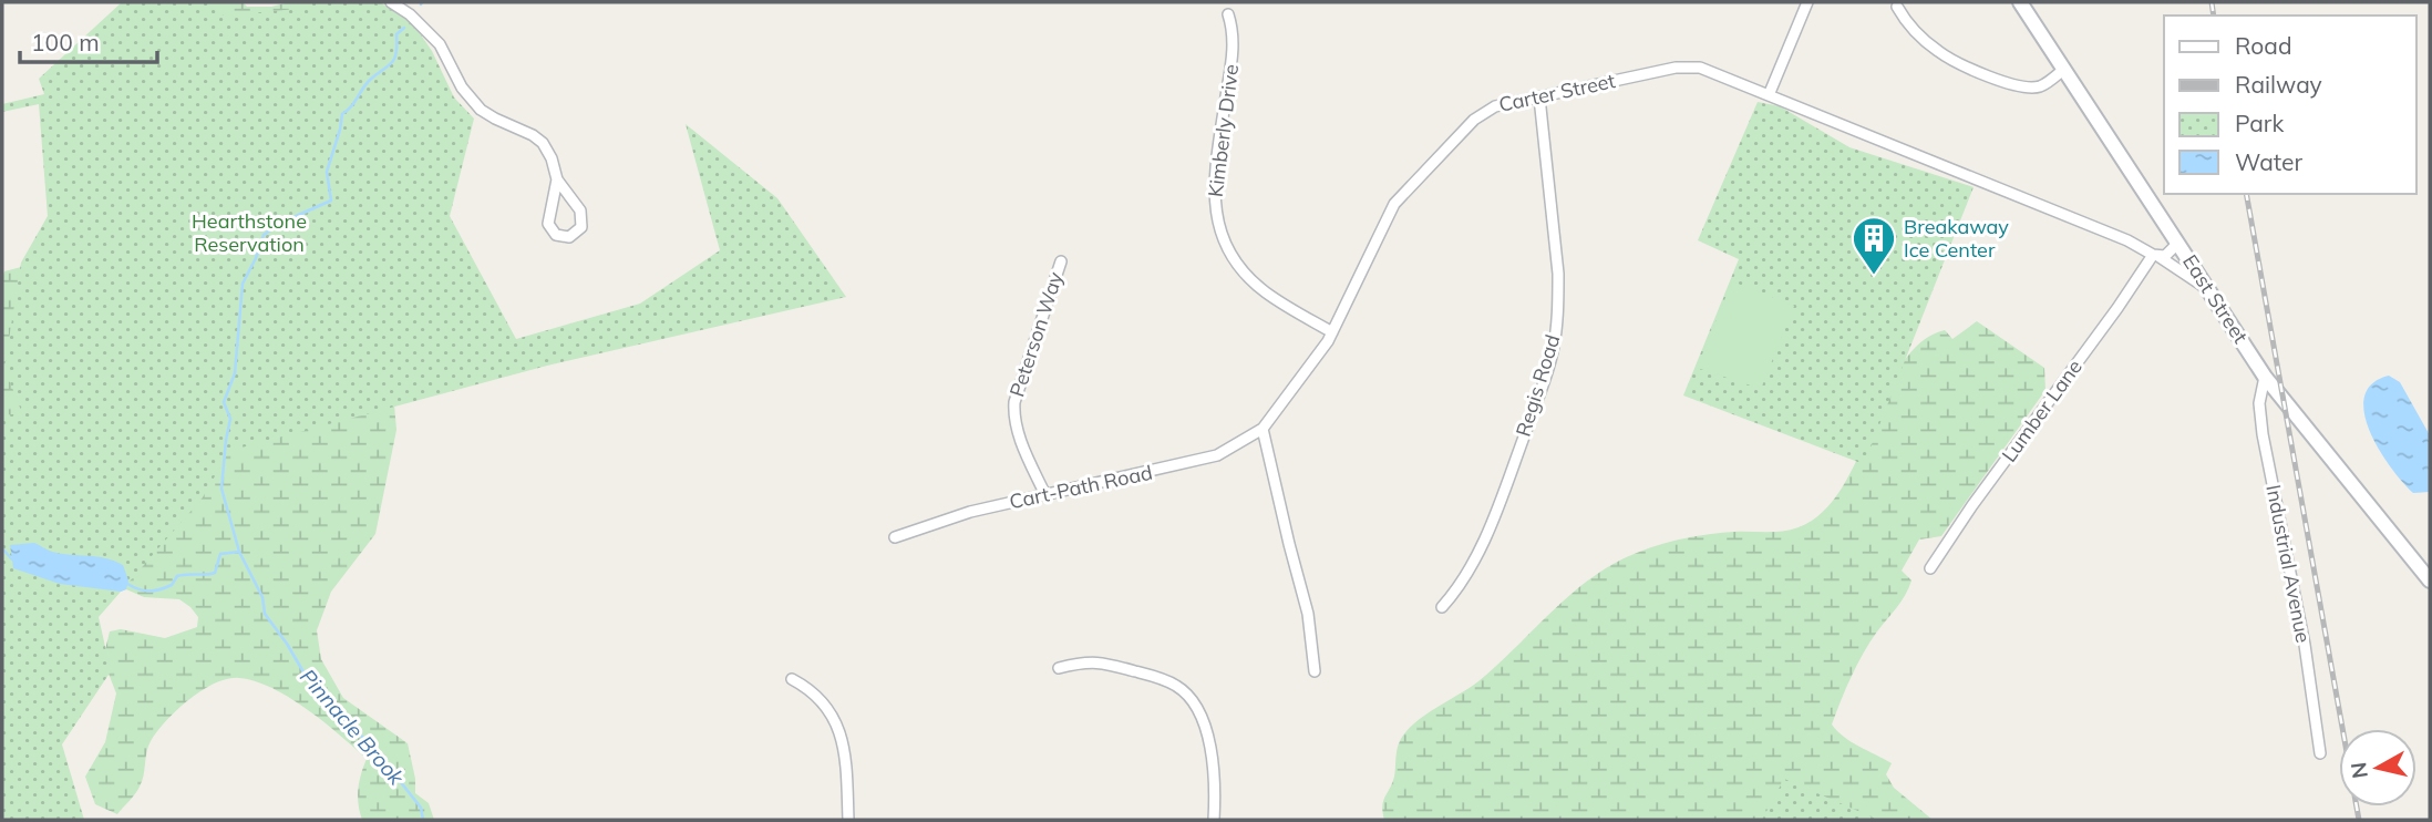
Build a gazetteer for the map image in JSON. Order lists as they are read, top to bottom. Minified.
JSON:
{"streets":{"main road":["East Street"],"street":["Carter Street","Kimberly Drive","Peterson Way","Regis Road","Lumber Lane","Cart-Path Road","Industrial Avenue"]},"crossings":[["Carter Street","Kimberly Drive"],["Carter Street","East Street"],["Carter Street","Regis Road"],["Carter Street","Lumber Lane"],["Carter Street","Cart-Path Road"],["East Street","Industrial Avenue"],["Peterson Way","Cart-Path Road"]],"water":["Pinnacle Brook"],"parks":["Hearthstone Reservation"],"places":{"building":["Breakaway Ice Center"]},"legend":["Road","Railway","Park","Water"],"scale_bar":"100 m","north":"left"}
